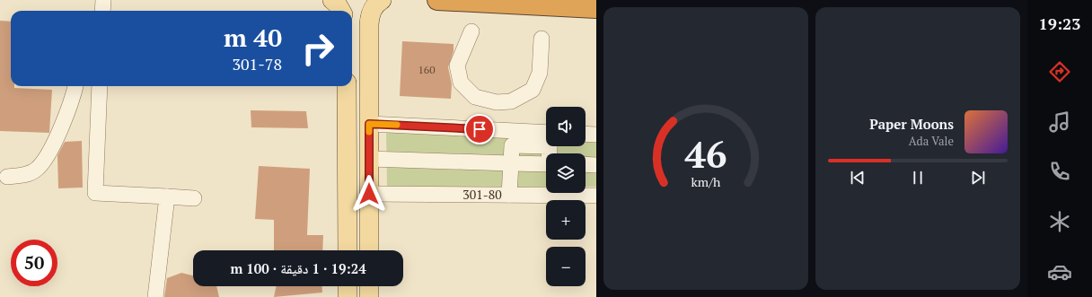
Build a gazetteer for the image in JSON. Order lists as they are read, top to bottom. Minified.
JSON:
{"streets":{"street":["301-80"]},"house_numbers":["160"],"page":{"tabs":"19:23","turn":["40 m","301-78"],"map_buttons":["+","−"],"song":["Paper Moons","Ada Vale"],"limit":"50","trip":"19:24 · 1 دقيقة · 100 m","gauge":["46","km/h"]}}
